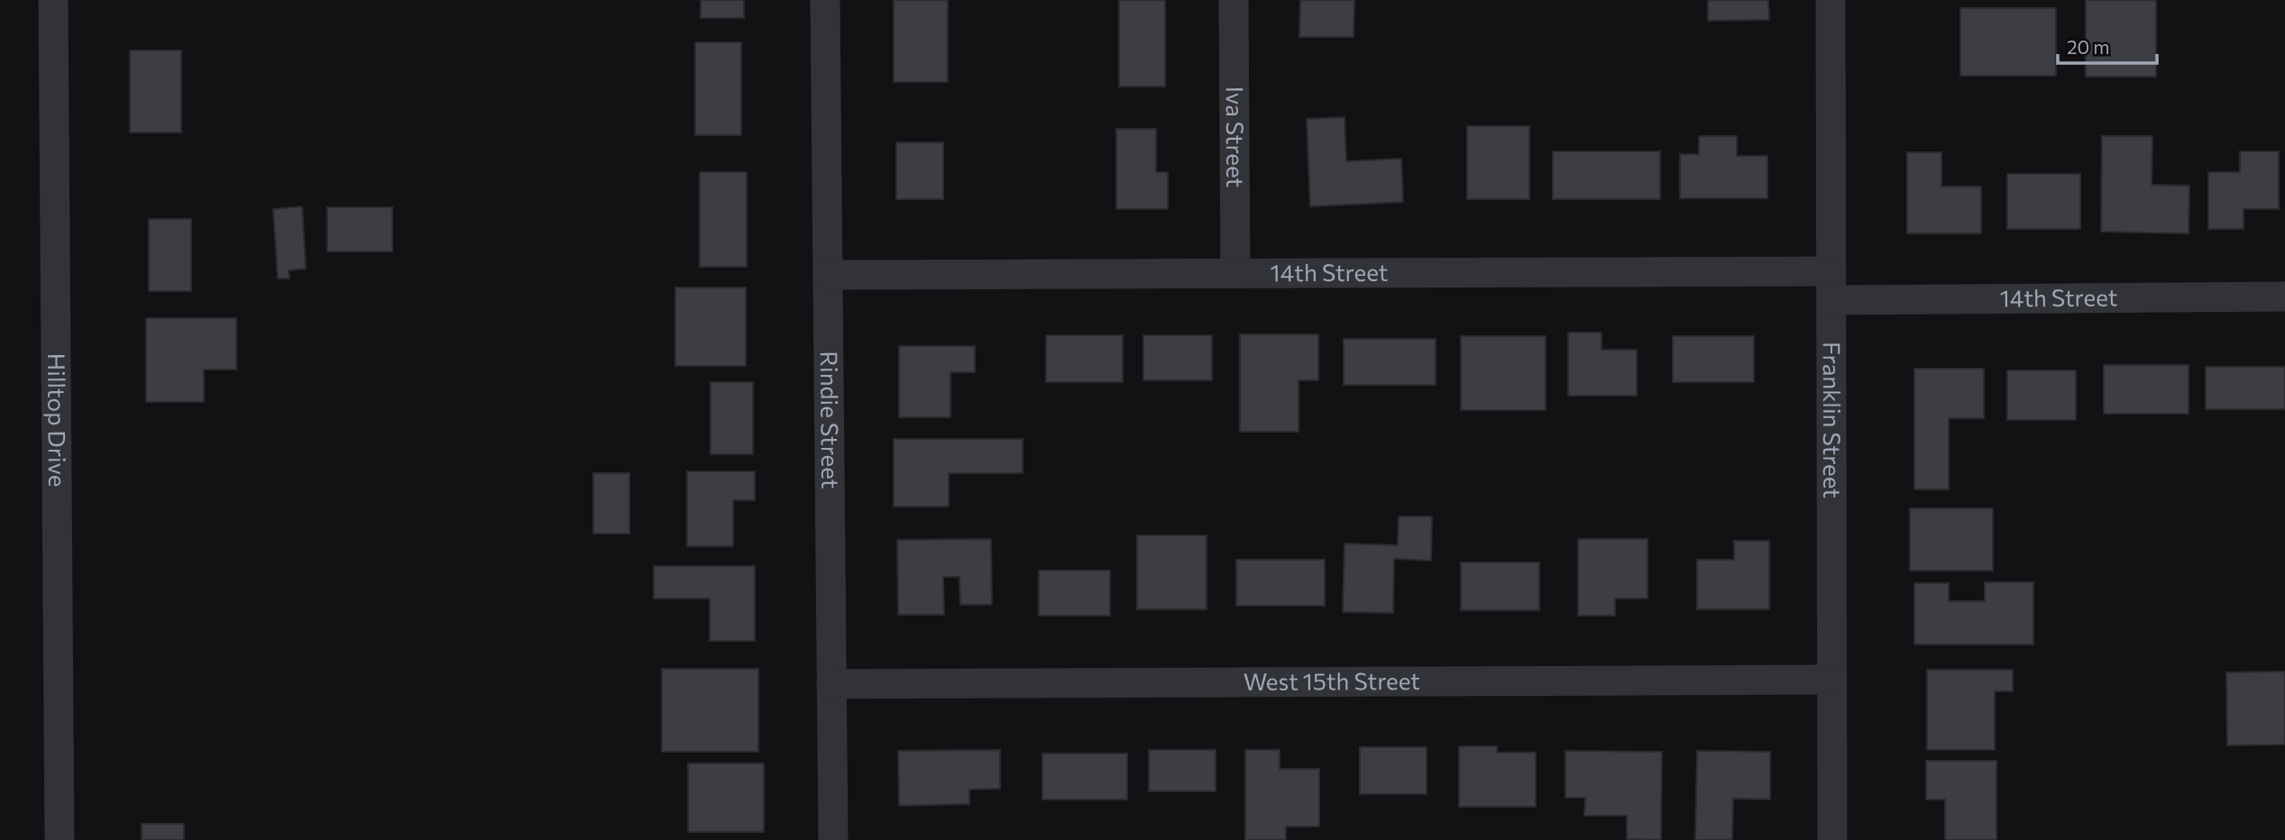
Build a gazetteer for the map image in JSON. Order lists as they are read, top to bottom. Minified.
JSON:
{"streets":{"street":["Iva Street","14th Street","Hilltop Drive","Rindie Street","Franklin Street","West 15th Street"]},"crossings":[["Iva Street","14th Street"],["14th Street","Rindie Street"],["14th Street","Franklin Street"],["Rindie Street","West 15th Street"],["Franklin Street","West 15th Street"]],"scale_bar":"20 m"}
